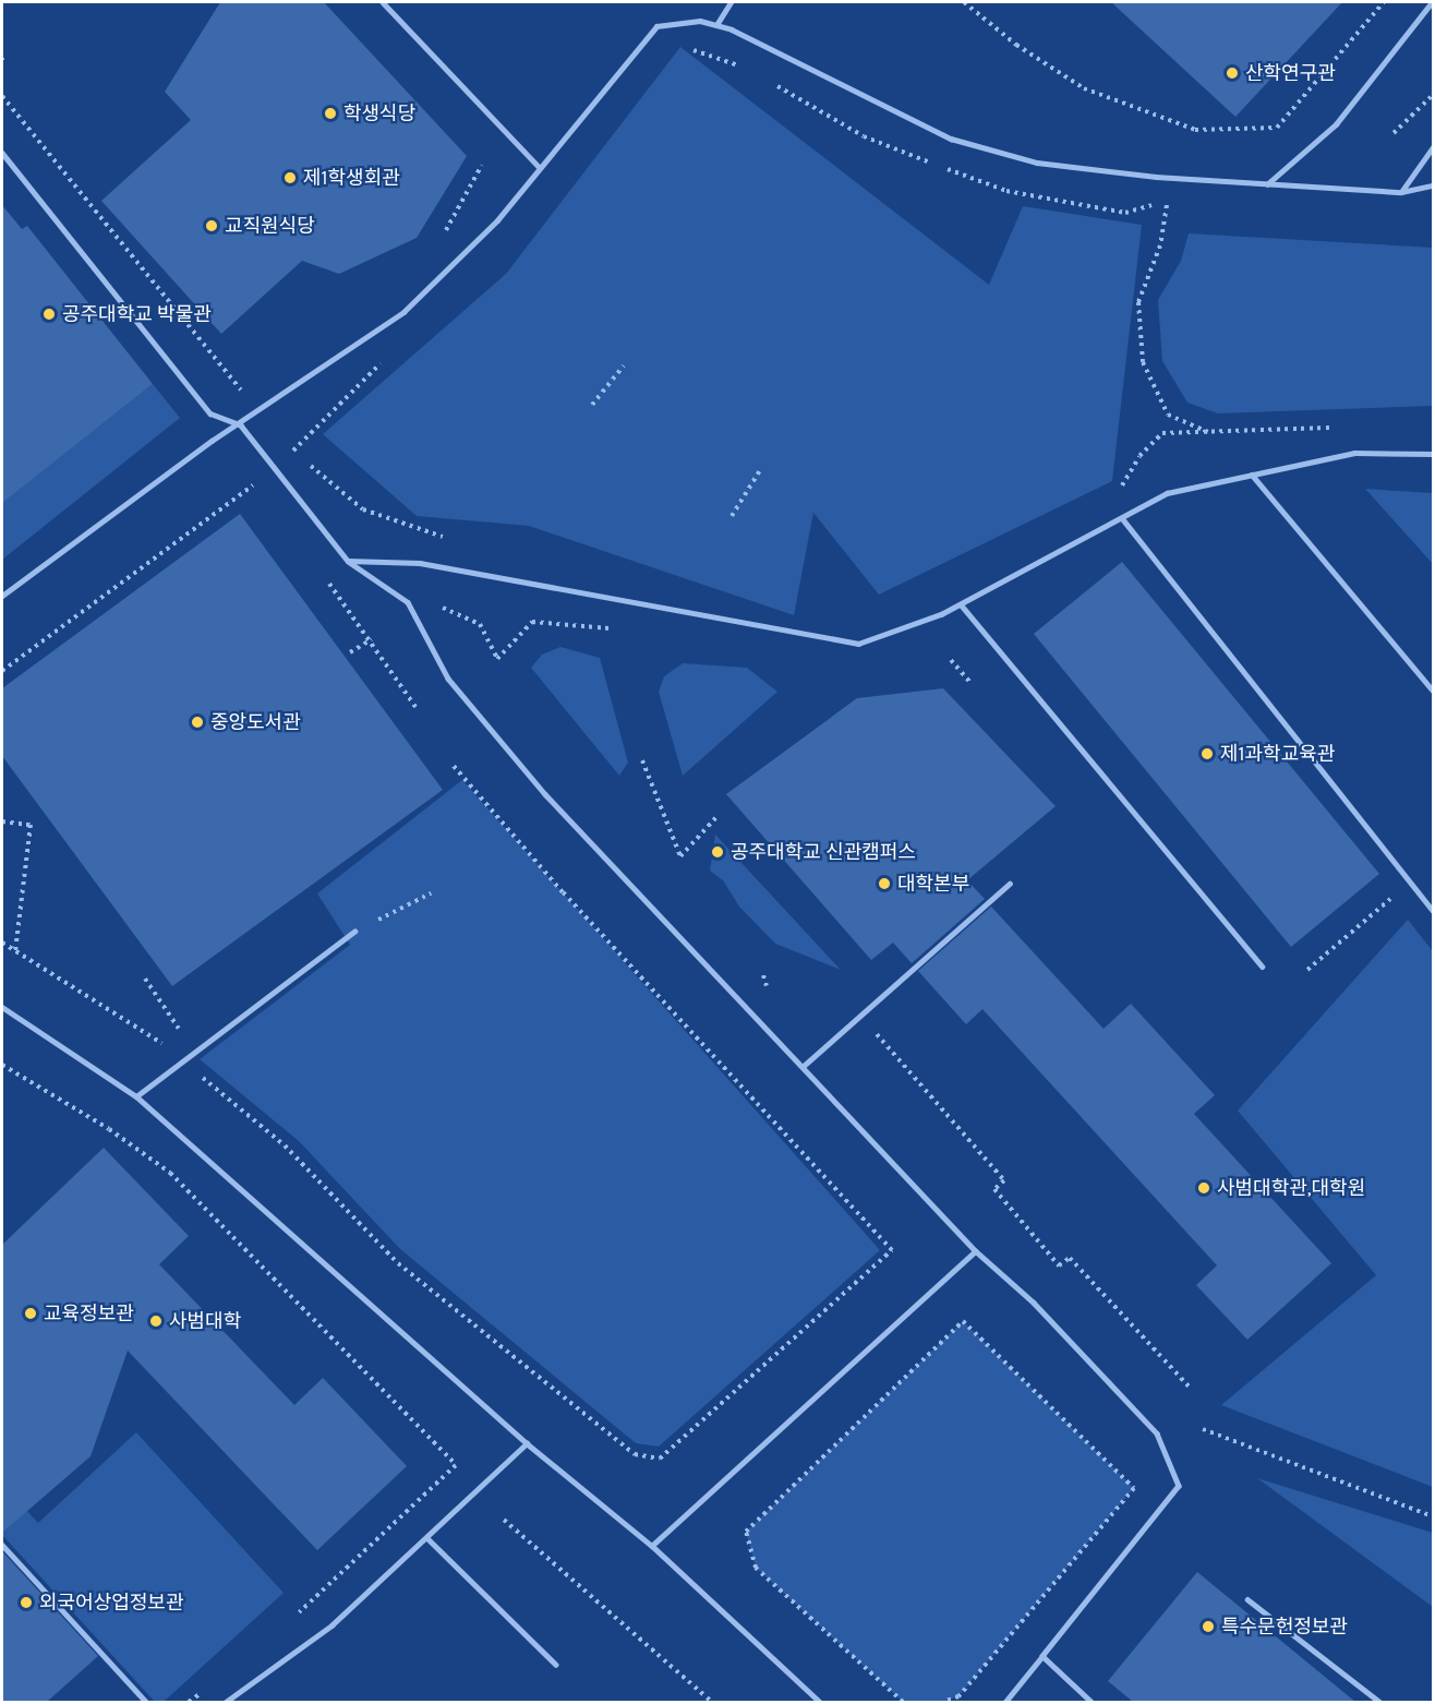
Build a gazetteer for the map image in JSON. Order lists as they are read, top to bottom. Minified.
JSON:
{"places":["산학연구관","학생식당","제1학생회관","교직원식당","공주대학교 박물관","중앙도서관","제1과학교육관","공주대학교 신관캠퍼스","대학본부","사범대학관,대학원","교육정보관","사범대학","외국어상업정보관","특수문헌정보관"]}
